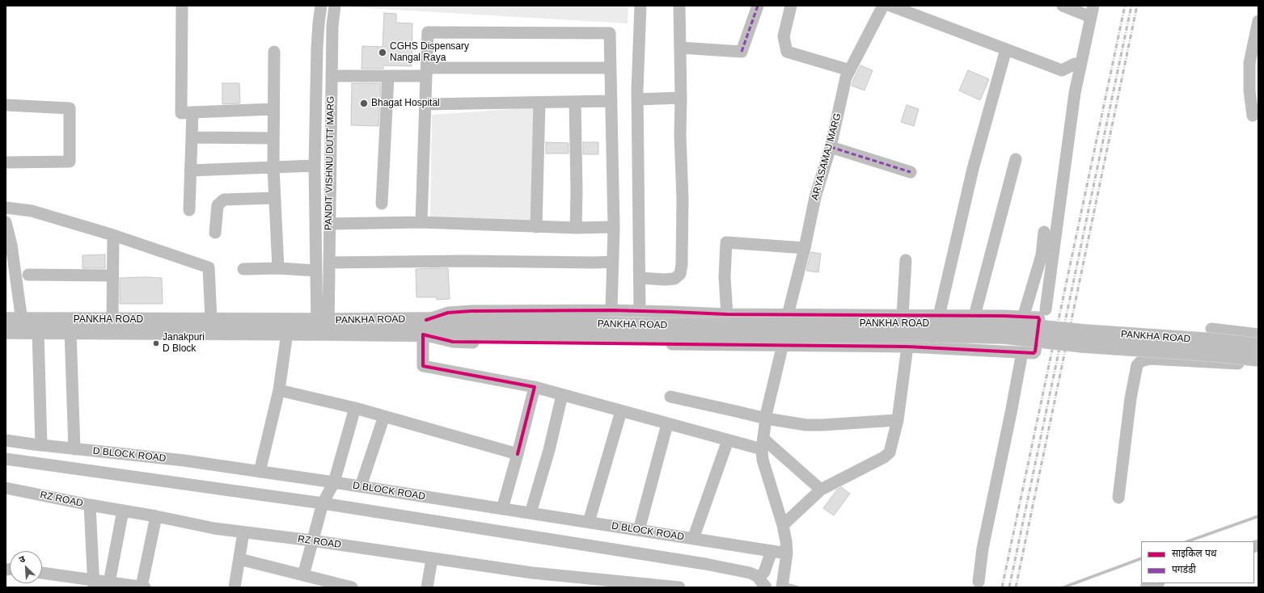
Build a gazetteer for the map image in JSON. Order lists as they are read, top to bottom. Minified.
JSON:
{"streets":{"main road":["PANKHA ROAD"],"street":["ARYASAMAJ MARG","PANDIT VISHNU DUTT MARG","D BLOCK ROAD","RZ ROAD"]},"crossings":[["ARYASAMAJ MARG","D BLOCK ROAD"],["PANDIT VISHNU DUTT MARG","PANKHA ROAD"]],"places":["CGHS Dispensary Nangal Raya","Bhagat Hospital","Janakpuri D Block"],"legend":["साइकिल पथ","पगडंडी"],"north":"top left"}
